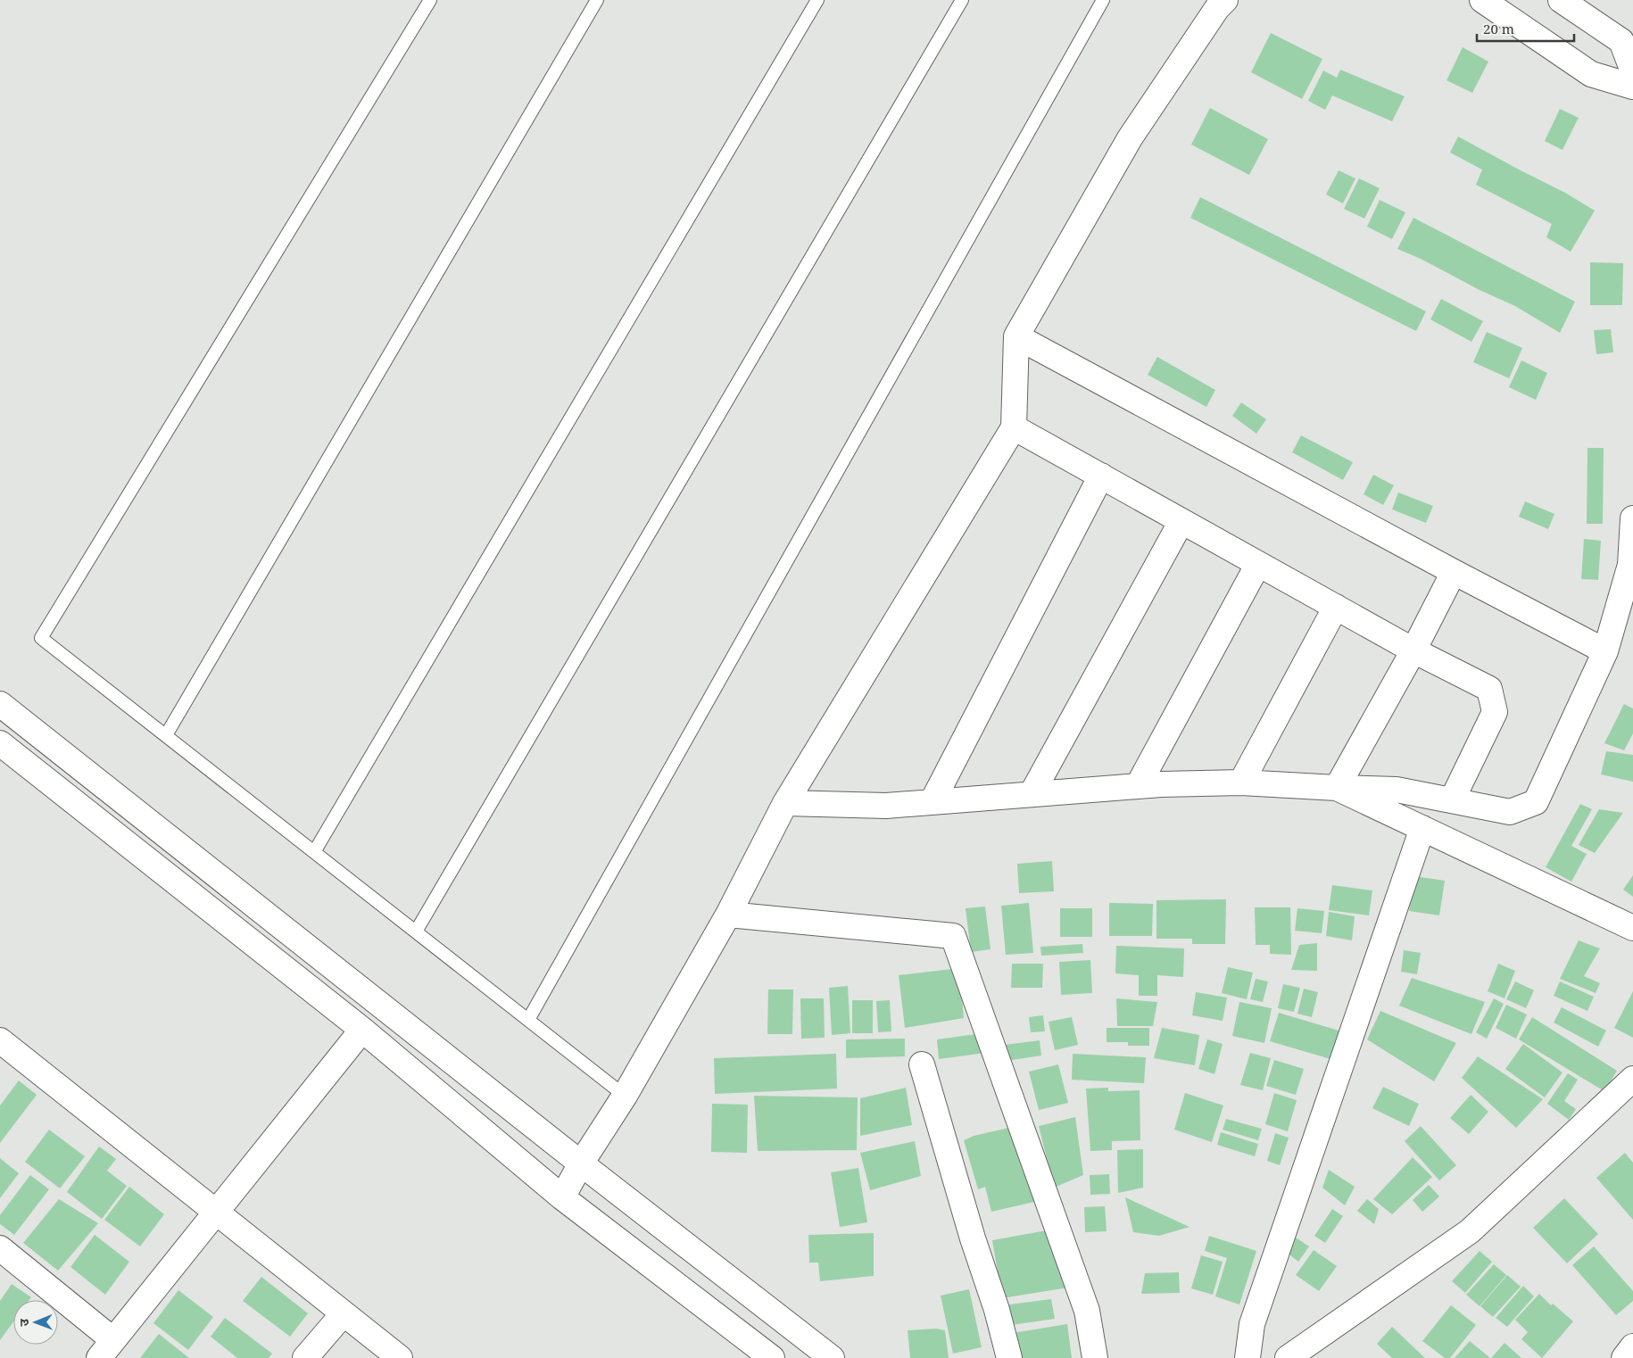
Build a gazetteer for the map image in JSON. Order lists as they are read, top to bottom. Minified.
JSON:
{"scale_bar":"20 m","north":"left"}
